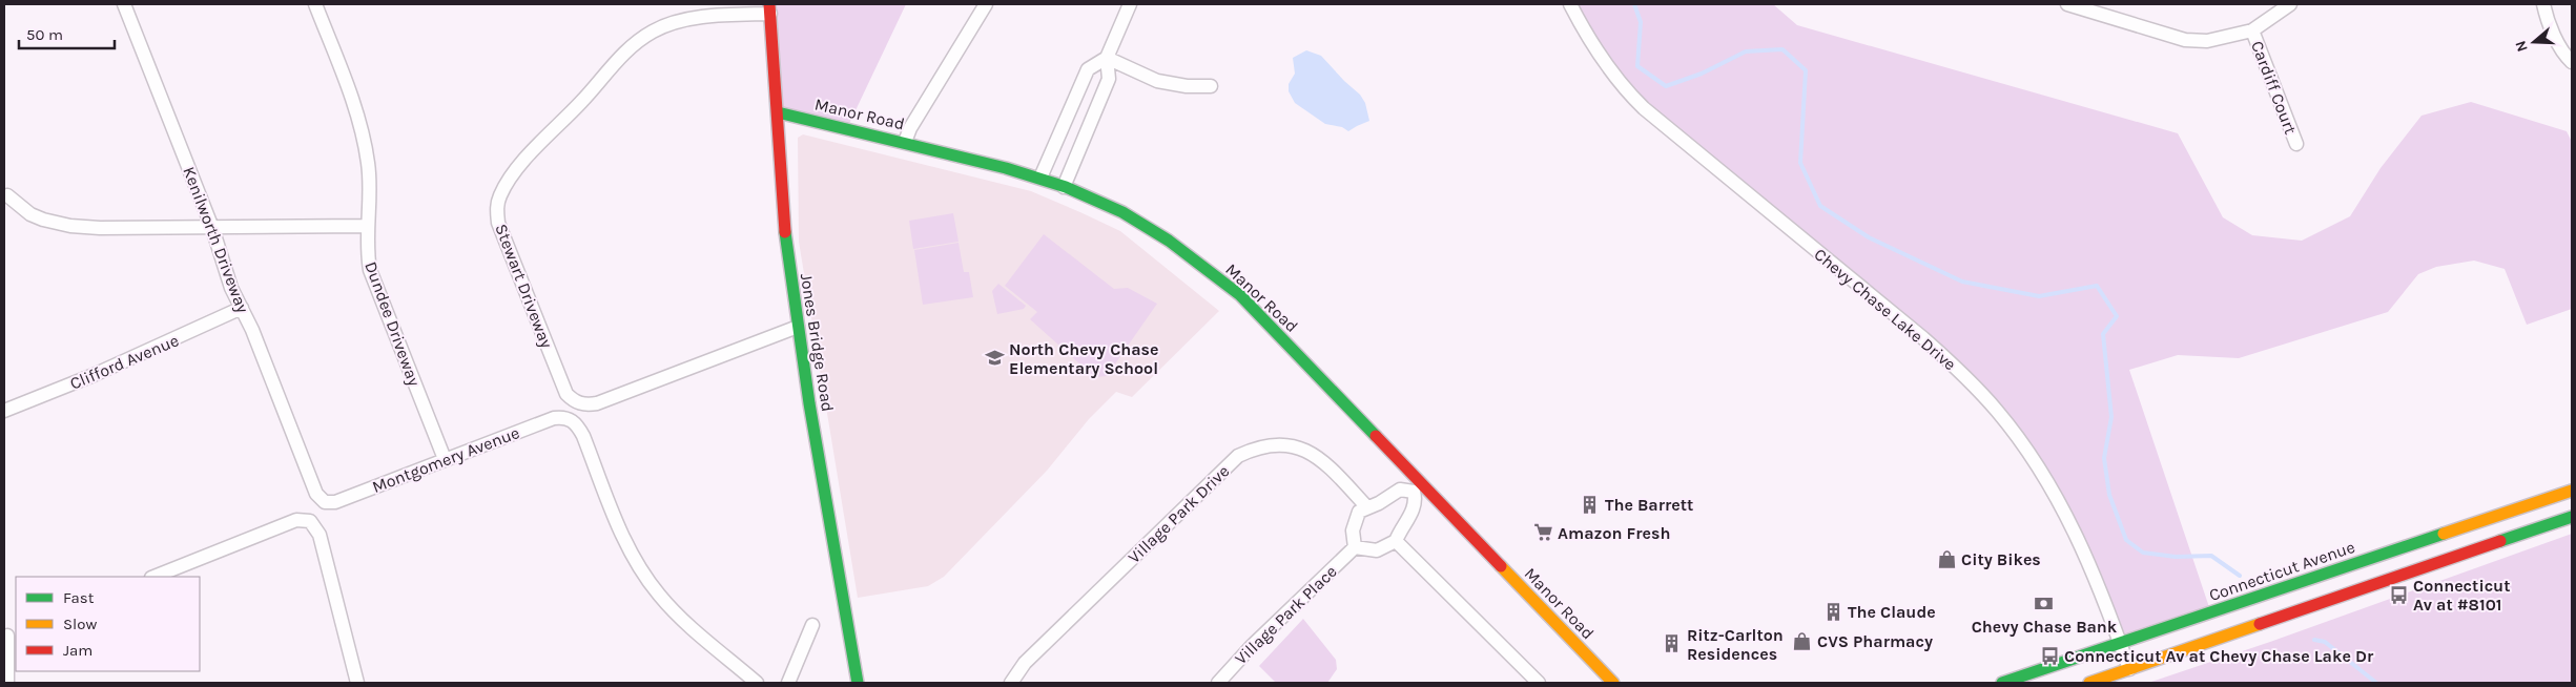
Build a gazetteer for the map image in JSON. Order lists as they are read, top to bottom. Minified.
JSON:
{"streets":{"main road":["Manor Road","Jones Bridge Road","Connecticut Avenue"],"street":["Cardiff Court","Kenilworth Driveway","Stewart Driveway","Chevy Chase Lake Drive","Dundee Driveway","Clifford Avenue","Montgomery Avenue","Village Park Drive","Village Park Place"]},"crossings":[["Manor Road","Jones Bridge Road"],["Kenilworth Driveway","Clifford Avenue"],["Kenilworth Driveway","Montgomery Avenue"],["Stewart Driveway","Jones Bridge Road"],["Chevy Chase Lake Drive","Connecticut Avenue"],["Dundee Driveway","Montgomery Avenue"]],"places":{"school or university":["North Chevy Chase Elementary School"],"building":["The Barrett","The Claude","Ritz-Carlton Residences"],"supermarket":["Amazon Fresh"],"shop":["City Bikes","CVS Pharmacy"],"bus stop":["Connecticut Av at #8101","Connecticut Av at Chevy Chase Lake Dr"],"bank":["Chevy Chase Bank"]},"legend":["Fast","Slow","Jam"],"scale_bar":"50 m","north":"left"}
